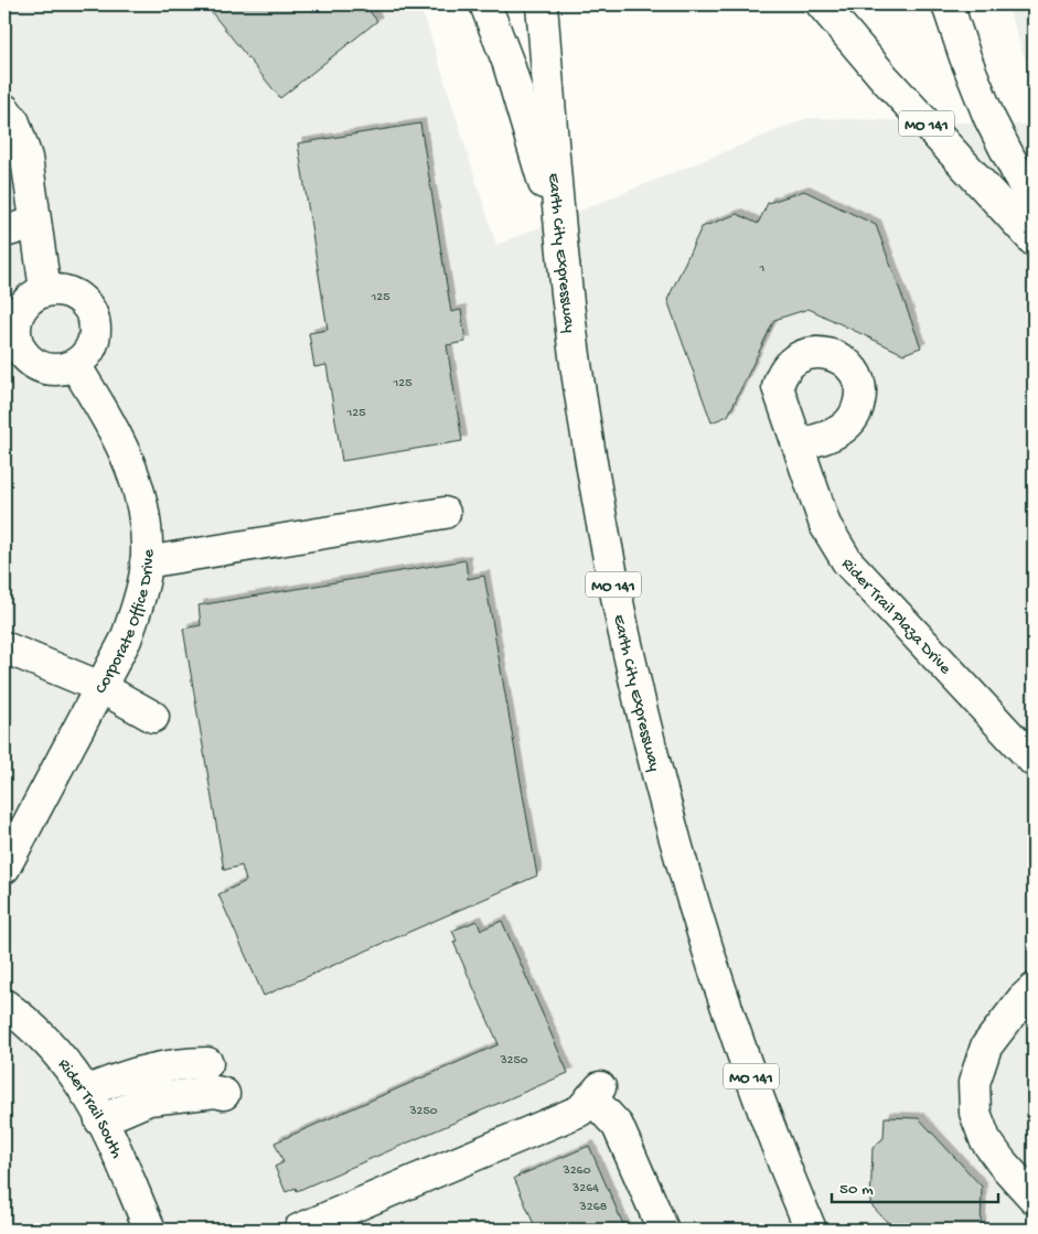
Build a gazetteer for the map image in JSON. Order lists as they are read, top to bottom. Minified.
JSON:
{"streets":{"main road":["MO 141","Earth City Expressway","Rider Trail Plaza Drive","Corporate Office Drive","Rider Trail South"]},"house_numbers":["1","125","125","125","3250","3250","3260","3264","3268"],"scale_bar":"50 m"}
